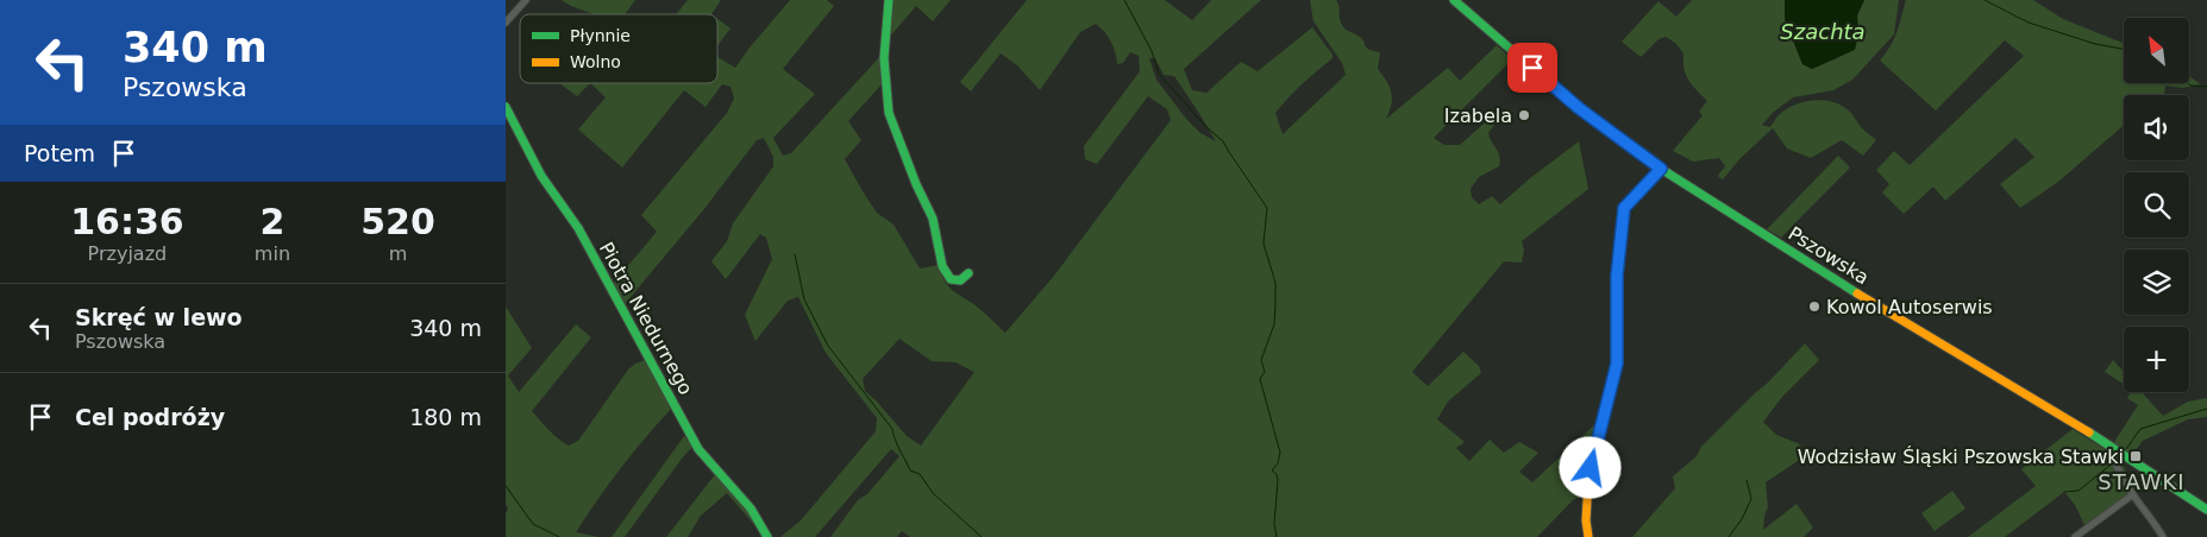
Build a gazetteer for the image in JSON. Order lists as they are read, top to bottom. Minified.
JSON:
{"streets":{"street":["Pszowska","Piotra Niedurnego"]},"districts":["STAWKI"],"water":["Szachta"],"places":{"other":["Izabela","Kowol Autoserwis"],"transit":["Wodzisław Śląski Pszowska Stawki"]},"legend":["Płynnie","Wolno"],"north":"top left","page":{"turn":["340 m","Pszowska"],"map_buttons":"+","then":"Potem","eta":["16:36","Przyjazd","2","min","520","m"],"list":[{"name":"Skręć w lewo","note":"Pszowska","value":"340 m"},{"name":"Cel podróży","value":"180 m"}]}}
